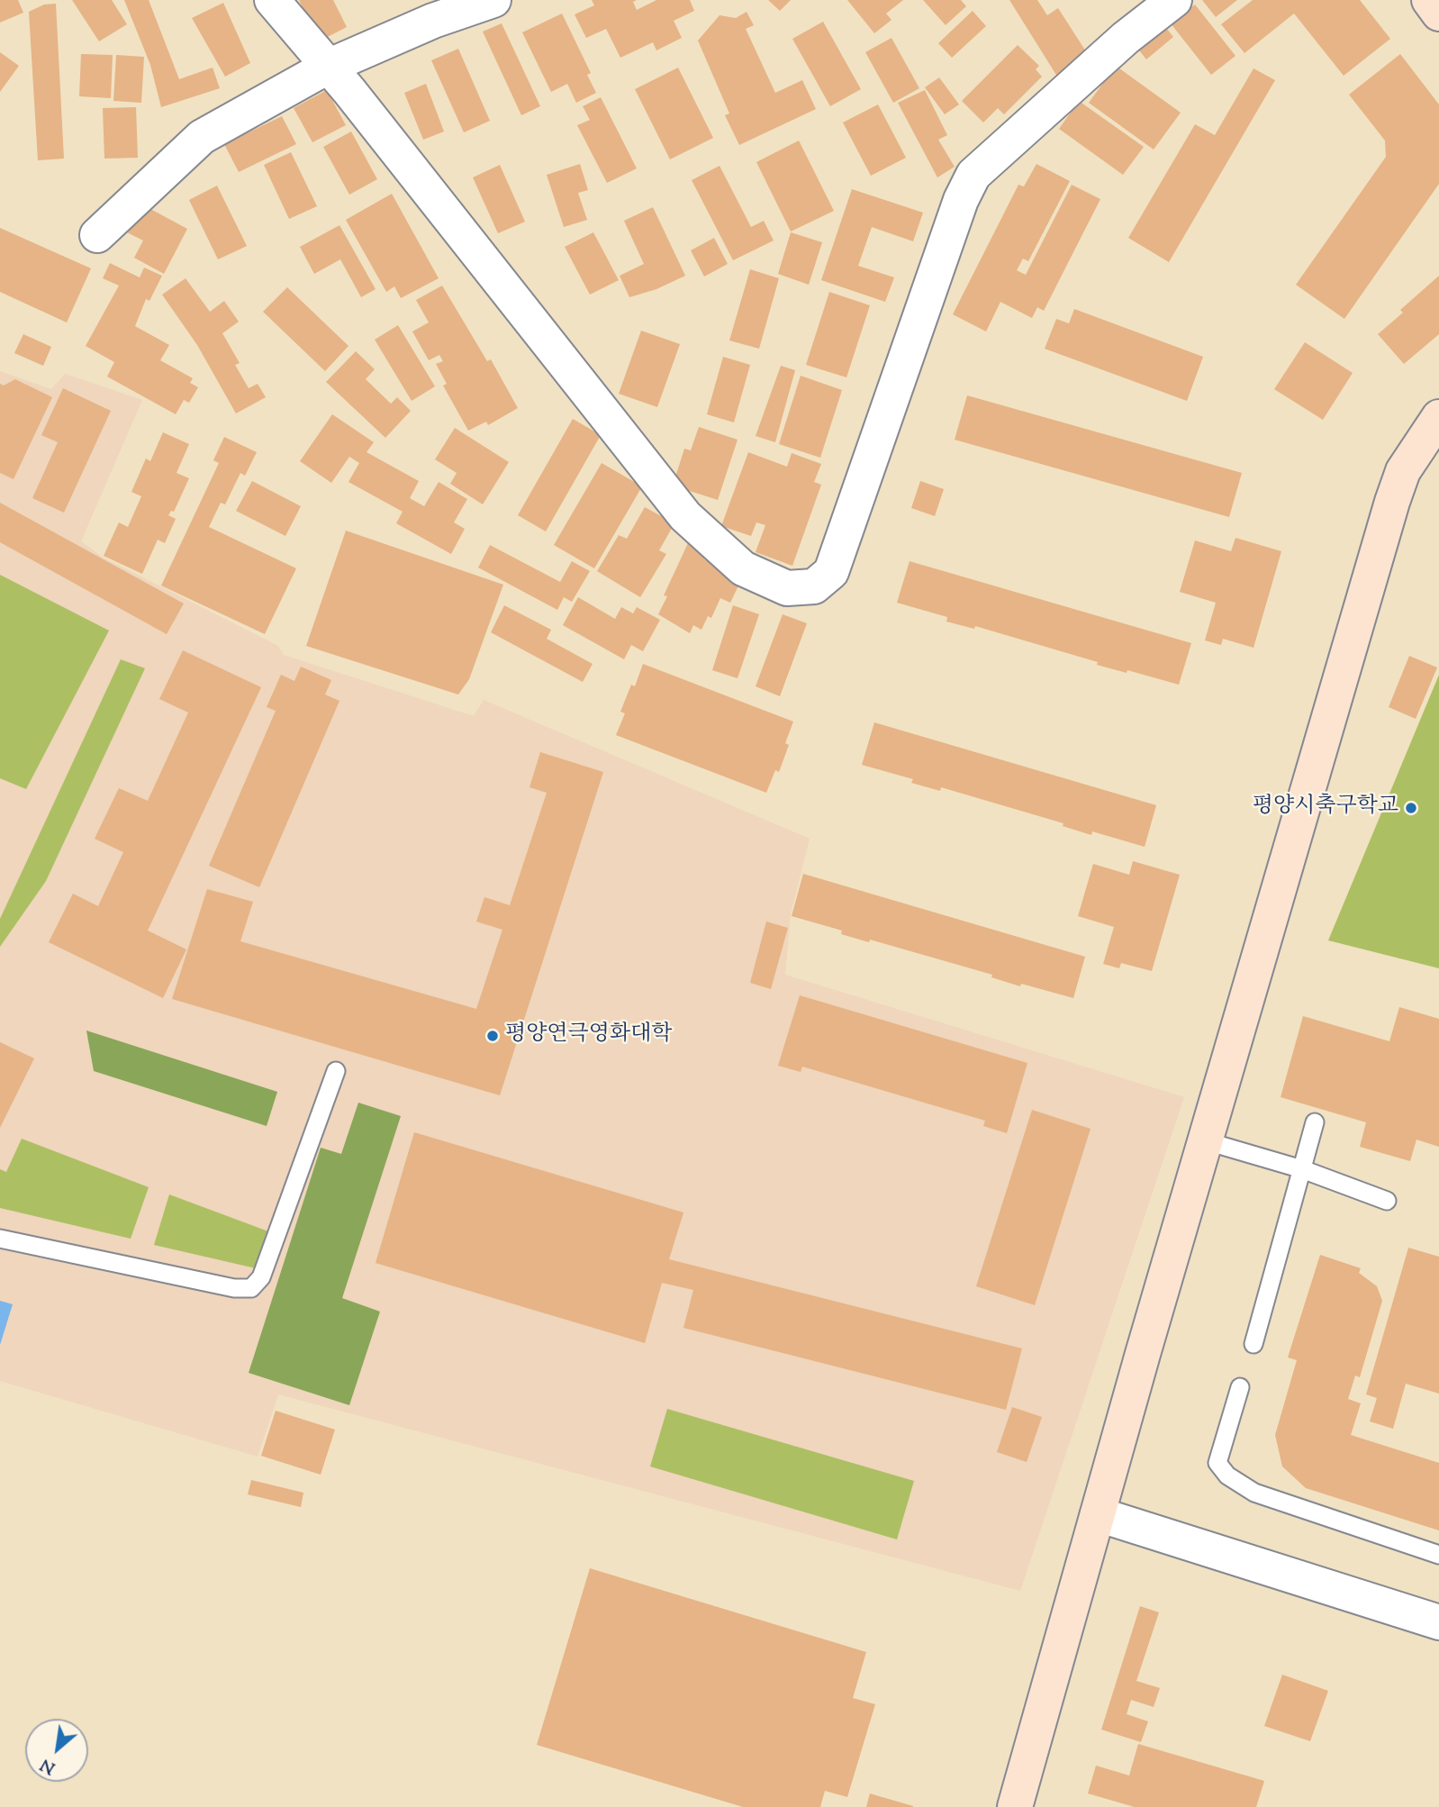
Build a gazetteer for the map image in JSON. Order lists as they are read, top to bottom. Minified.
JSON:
{"places":["평양시축구학교","평양연극영화대학"],"north":"bottom left"}
